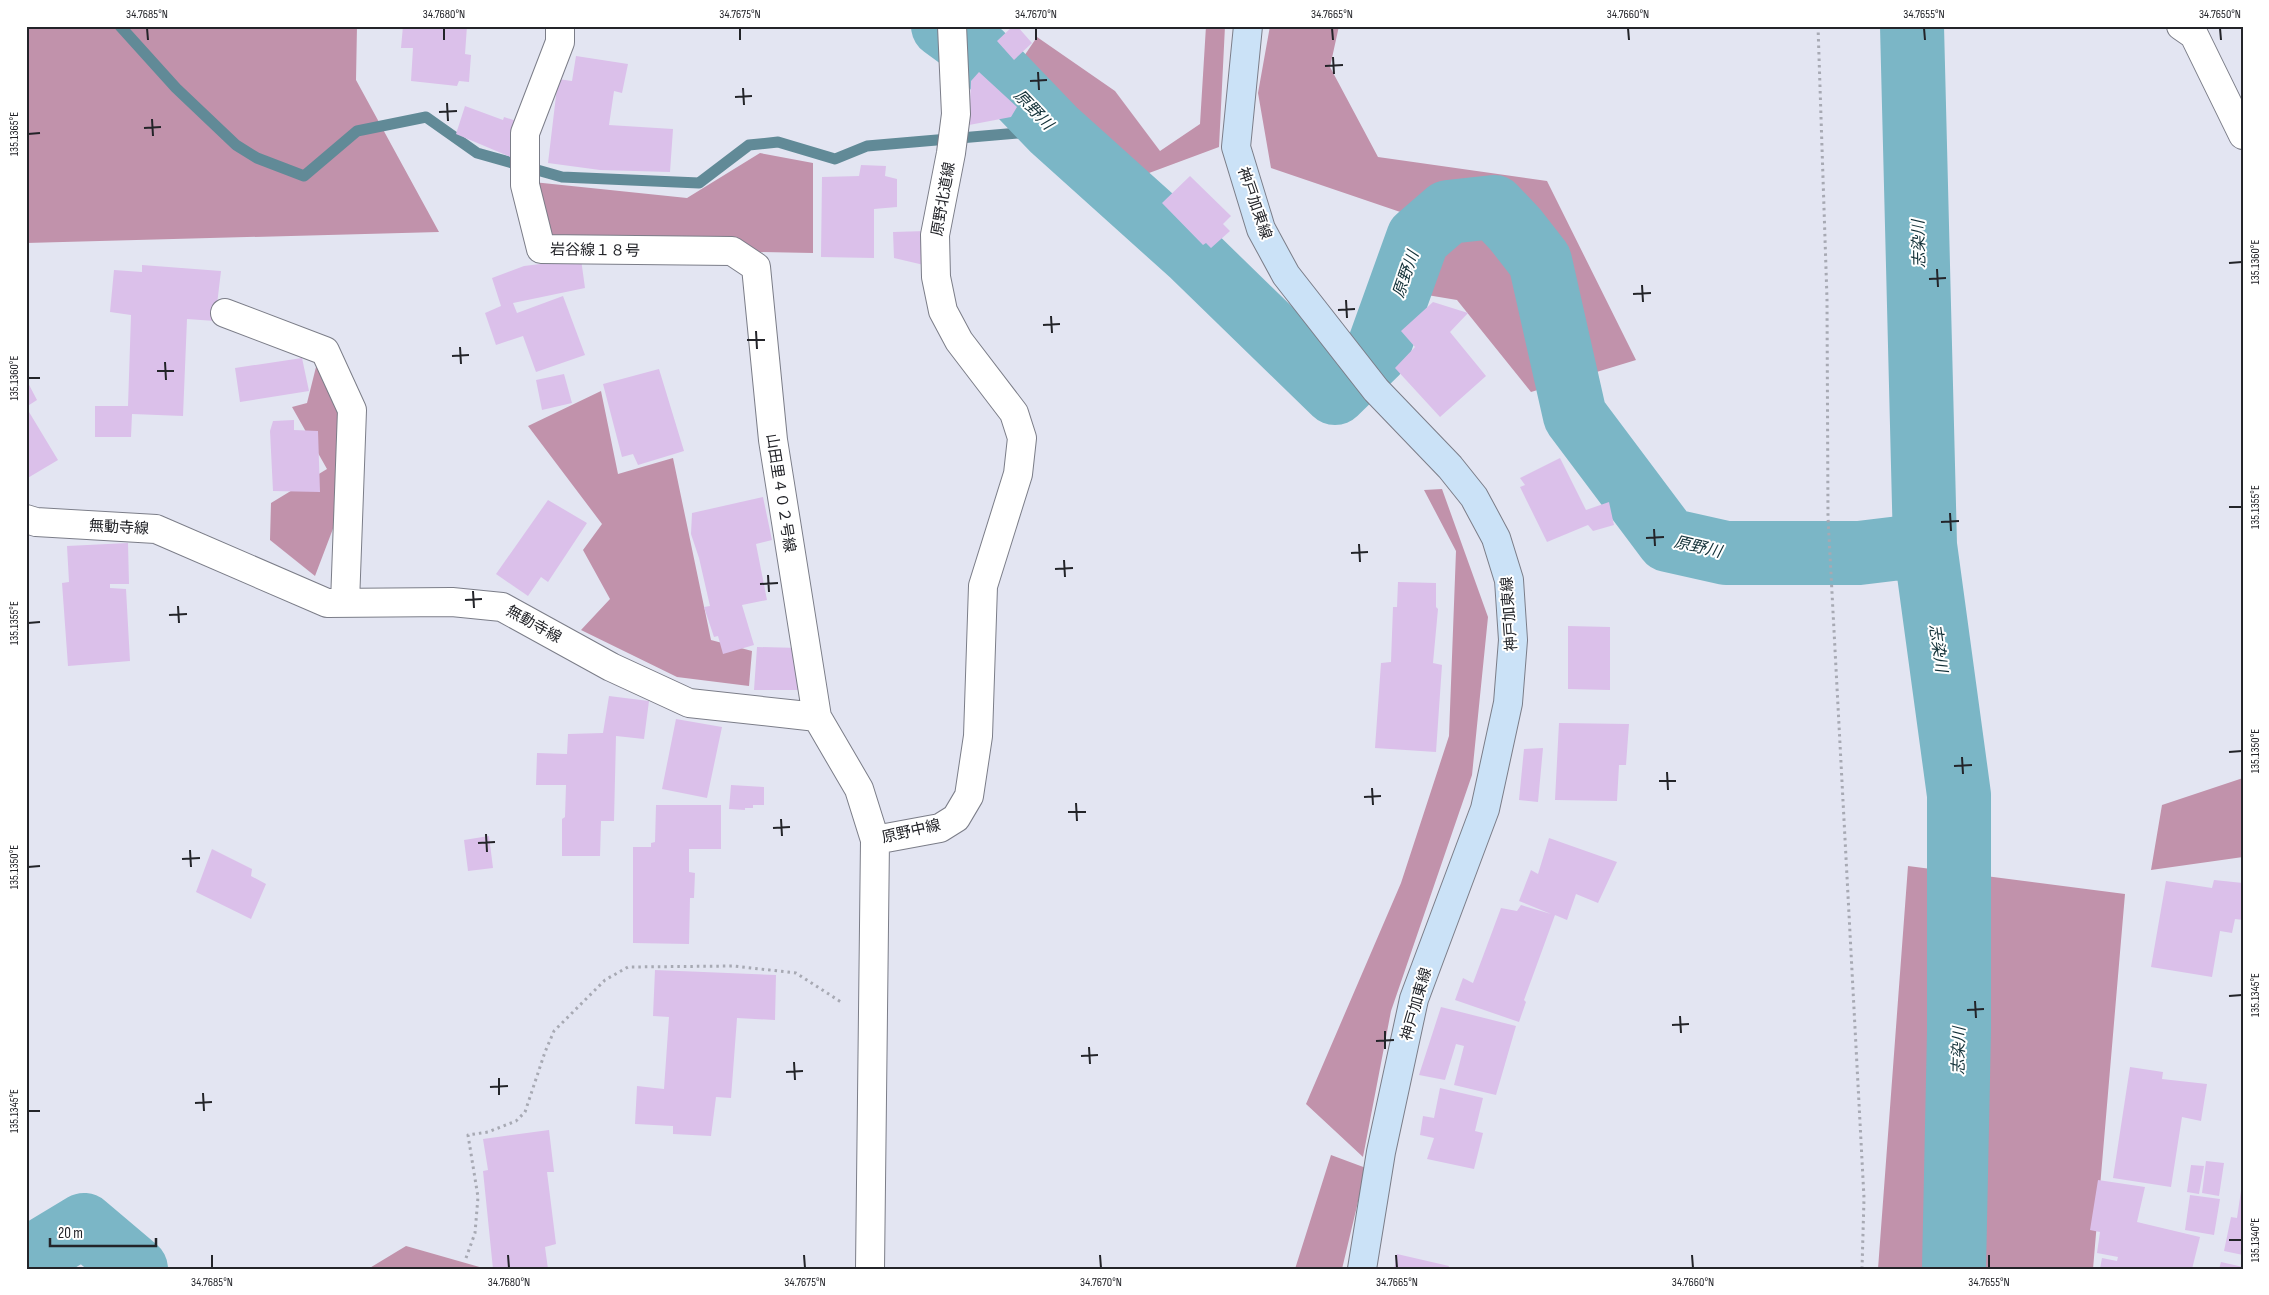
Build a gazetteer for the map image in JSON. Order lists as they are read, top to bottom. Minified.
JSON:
{"streets":{"street":["原野北道線","神戸加東線","岩谷線１８号","山田里４０２号線","無動寺線","原野中線"]},"crossings":[["原野北道線","原野中線"],["岩谷線１８号","山田里４０２号線"],["山田里４０２号線","無動寺線"]],"water":["原野川","志染川"],"scale_bar":"20 m","coordinates":["34.7685°N","34.7680°N","34.7675°N","34.7670°N","34.7665°N","34.7660°N","34.7655°N","34.7650°N","135.1365°E","135.1360°E","135.1355°E","135.1350°E","135.1345°E","135.1340°E"]}
